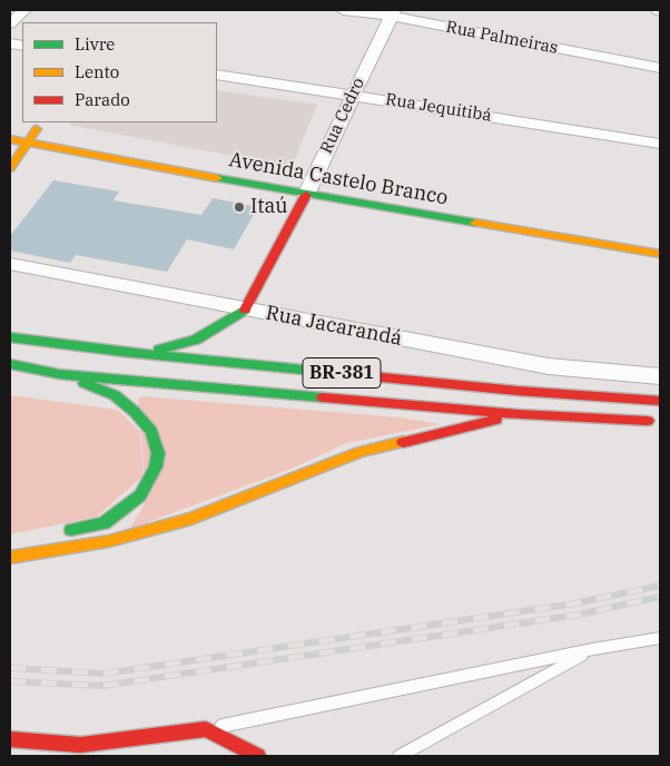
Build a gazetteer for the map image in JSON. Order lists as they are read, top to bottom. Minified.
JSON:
{"streets":{"main road":["Rua Cedro","Avenida Castelo Branco","BR-381"],"street":["Rua Palmeiras","Rua Jequitibá","Rua Jacarandá"]},"crossings":[["Rua Palmeiras","Rua Cedro"],["Rua Jequitibá","Rua Cedro"],["Rua Cedro","Avenida Castelo Branco"],["Rua Cedro","Rua Jacarandá"]],"places":["Itaú"],"legend":["Livre","Lento","Parado"]}
